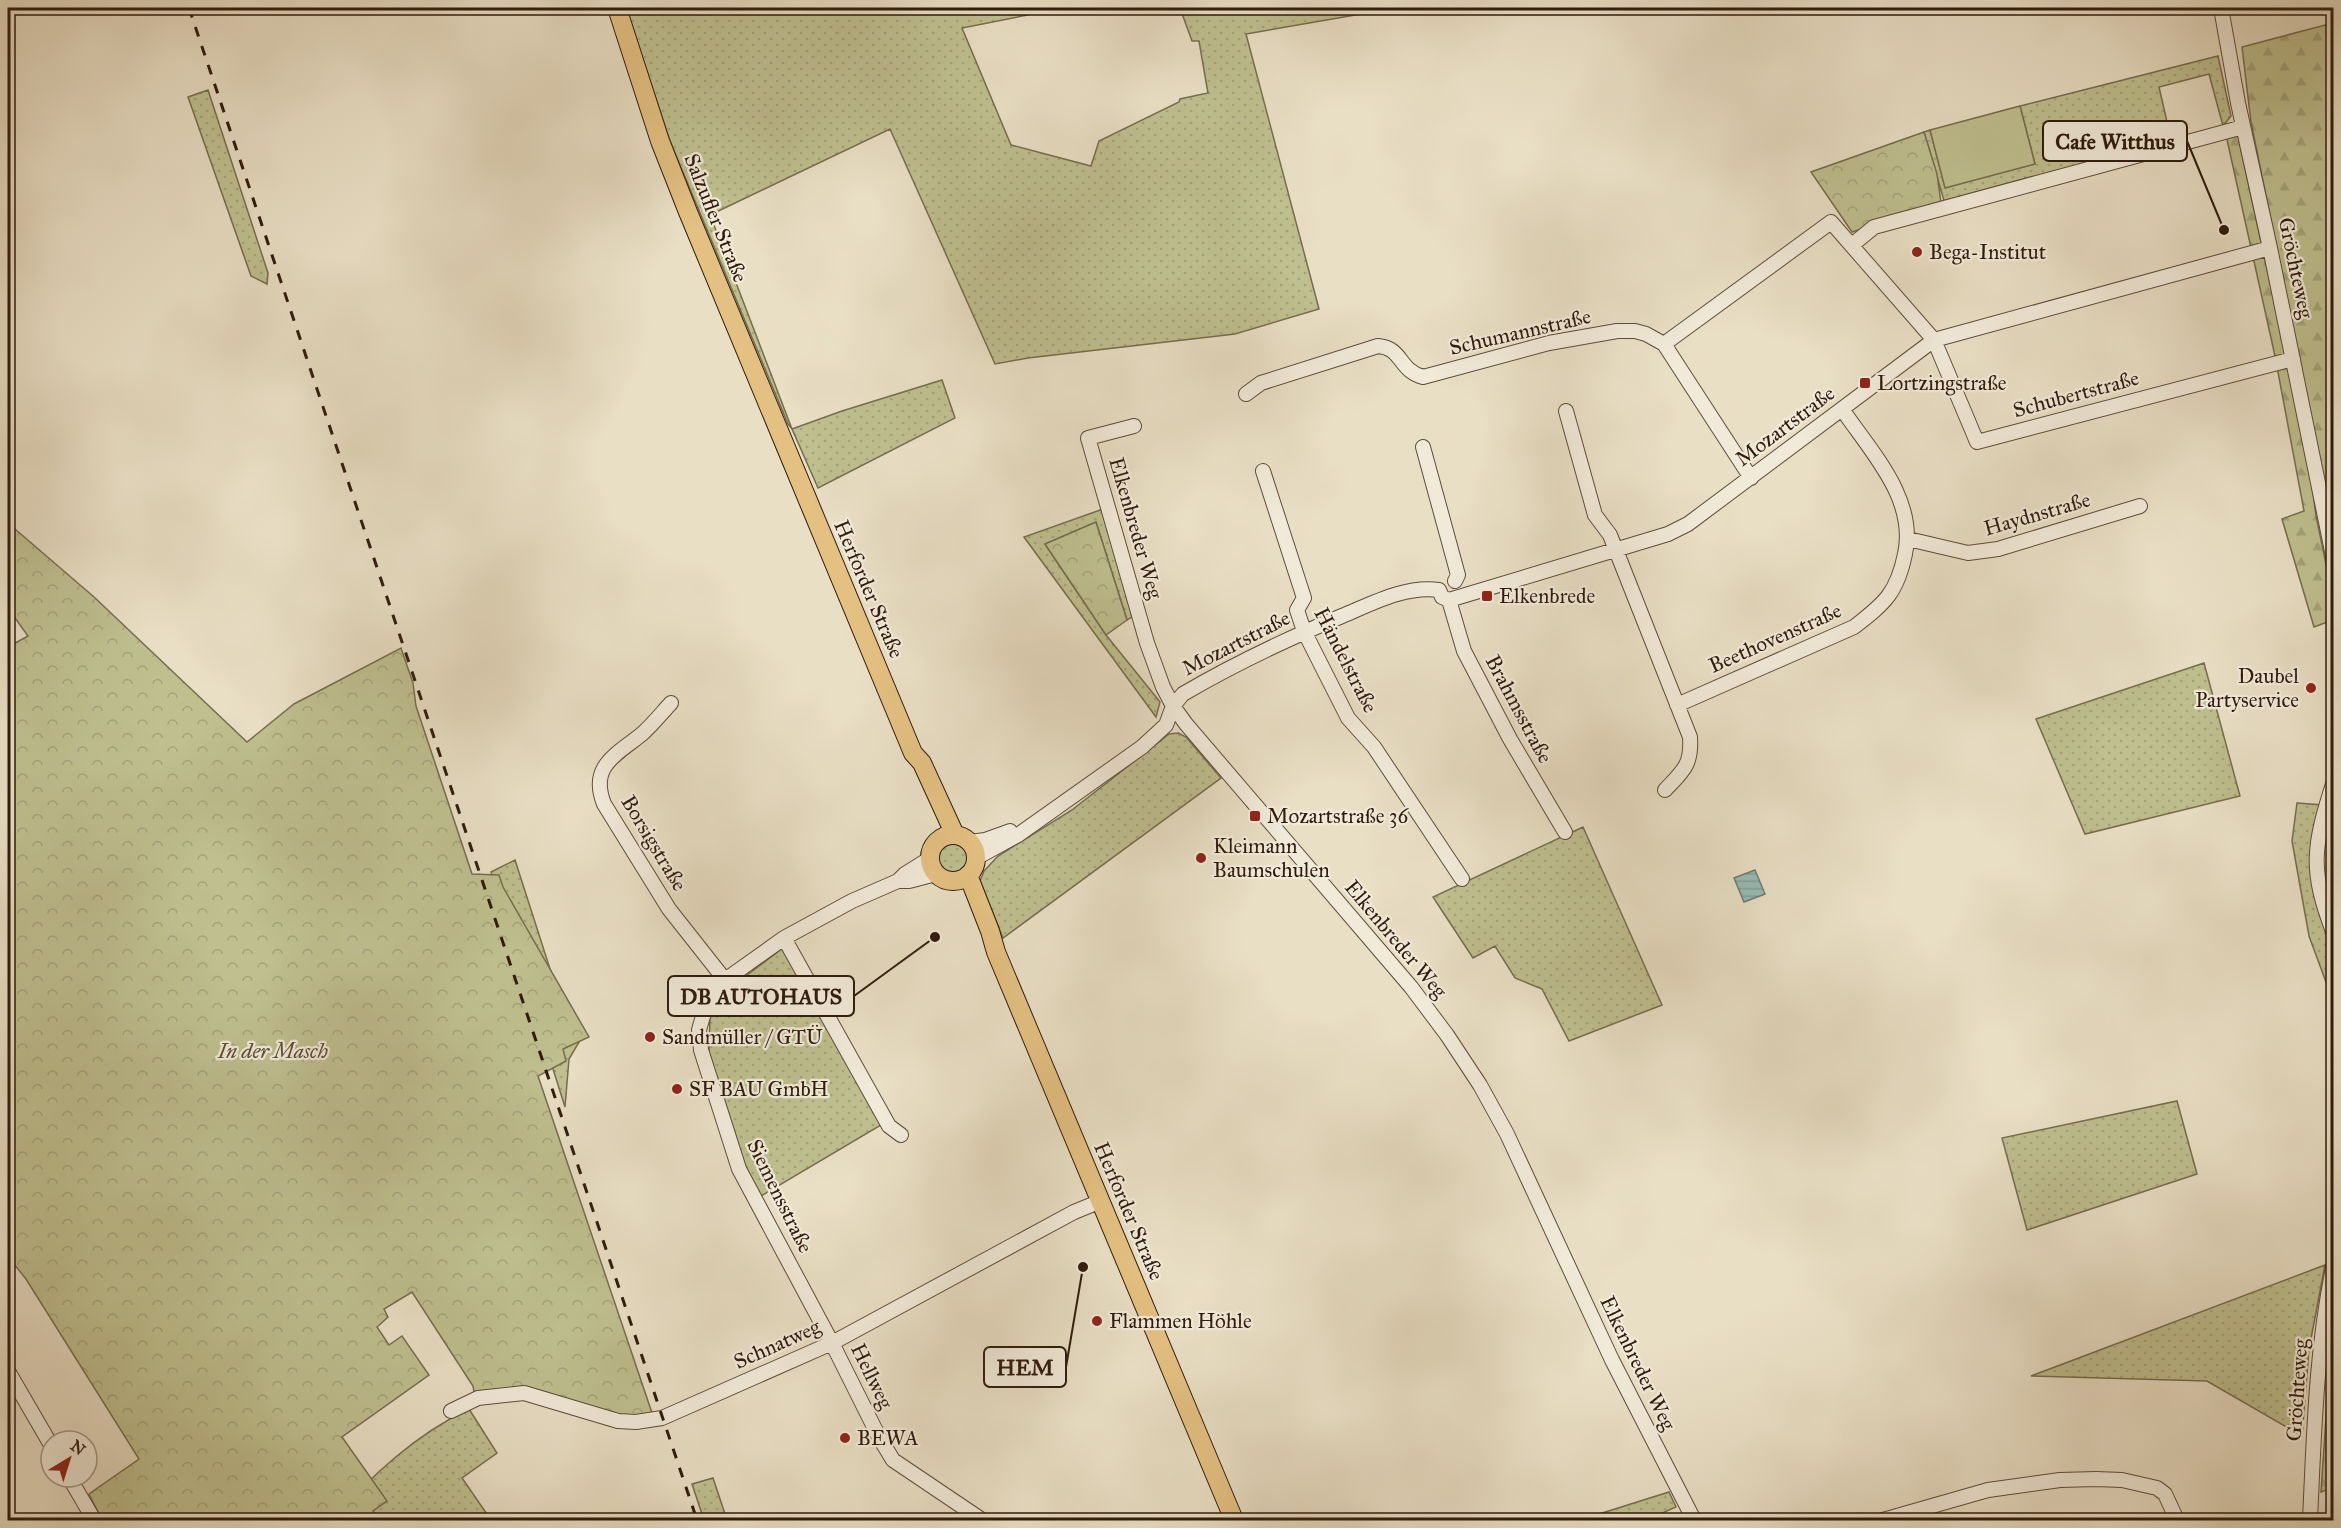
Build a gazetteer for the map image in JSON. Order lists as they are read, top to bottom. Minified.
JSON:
{"streets":{"main road":["Salzufler Straße","Herforder Straße"],"street":["Gröchteweg","Schumannstraße","Schubertstraße","Mozartstraße","Haydnstraße","Elkenbreder Weg","Beethovenstraße","Händelstraße","Brahmsstraße","Borsigstraße","Siemensstraße","Schnatweg","Hellweg"]},"crossings":[["Salzufler Straße","Herforder Straße"],["Gröchteweg","Schubertstraße"],["Gröchteweg","Mozartstraße"],["Schubertstraße","Mozartstraße"],["Mozartstraße","Elkenbreder Weg"],["Mozartstraße","Herforder Straße"],["Mozartstraße","Beethovenstraße"],["Mozartstraße","Händelstraße"],["Mozartstraße","Brahmsstraße"],["Haydnstraße","Beethovenstraße"],["Herforder Straße","Siemensstraße"],["Herforder Straße","Schnatweg"],["Borsigstraße","Siemensstraße"],["Siemensstraße","Schnatweg"],["Siemensstraße","Hellweg"],["Schnatweg","Hellweg"]],"parks":["In der Masch"],"places":{"other":["Cafe Witthus","Bega-Institut","Daubel Partyservice","Kleimann Baumschulen","DB AUTOHAUS","Sandmüller / GTÜ","SF BAU GmbH","HEM","Flammen Höhle","BEWA"],"transit":["Lortzingstraße","Elkenbrede","Mozartstraße 36"]},"north":"top right"}
